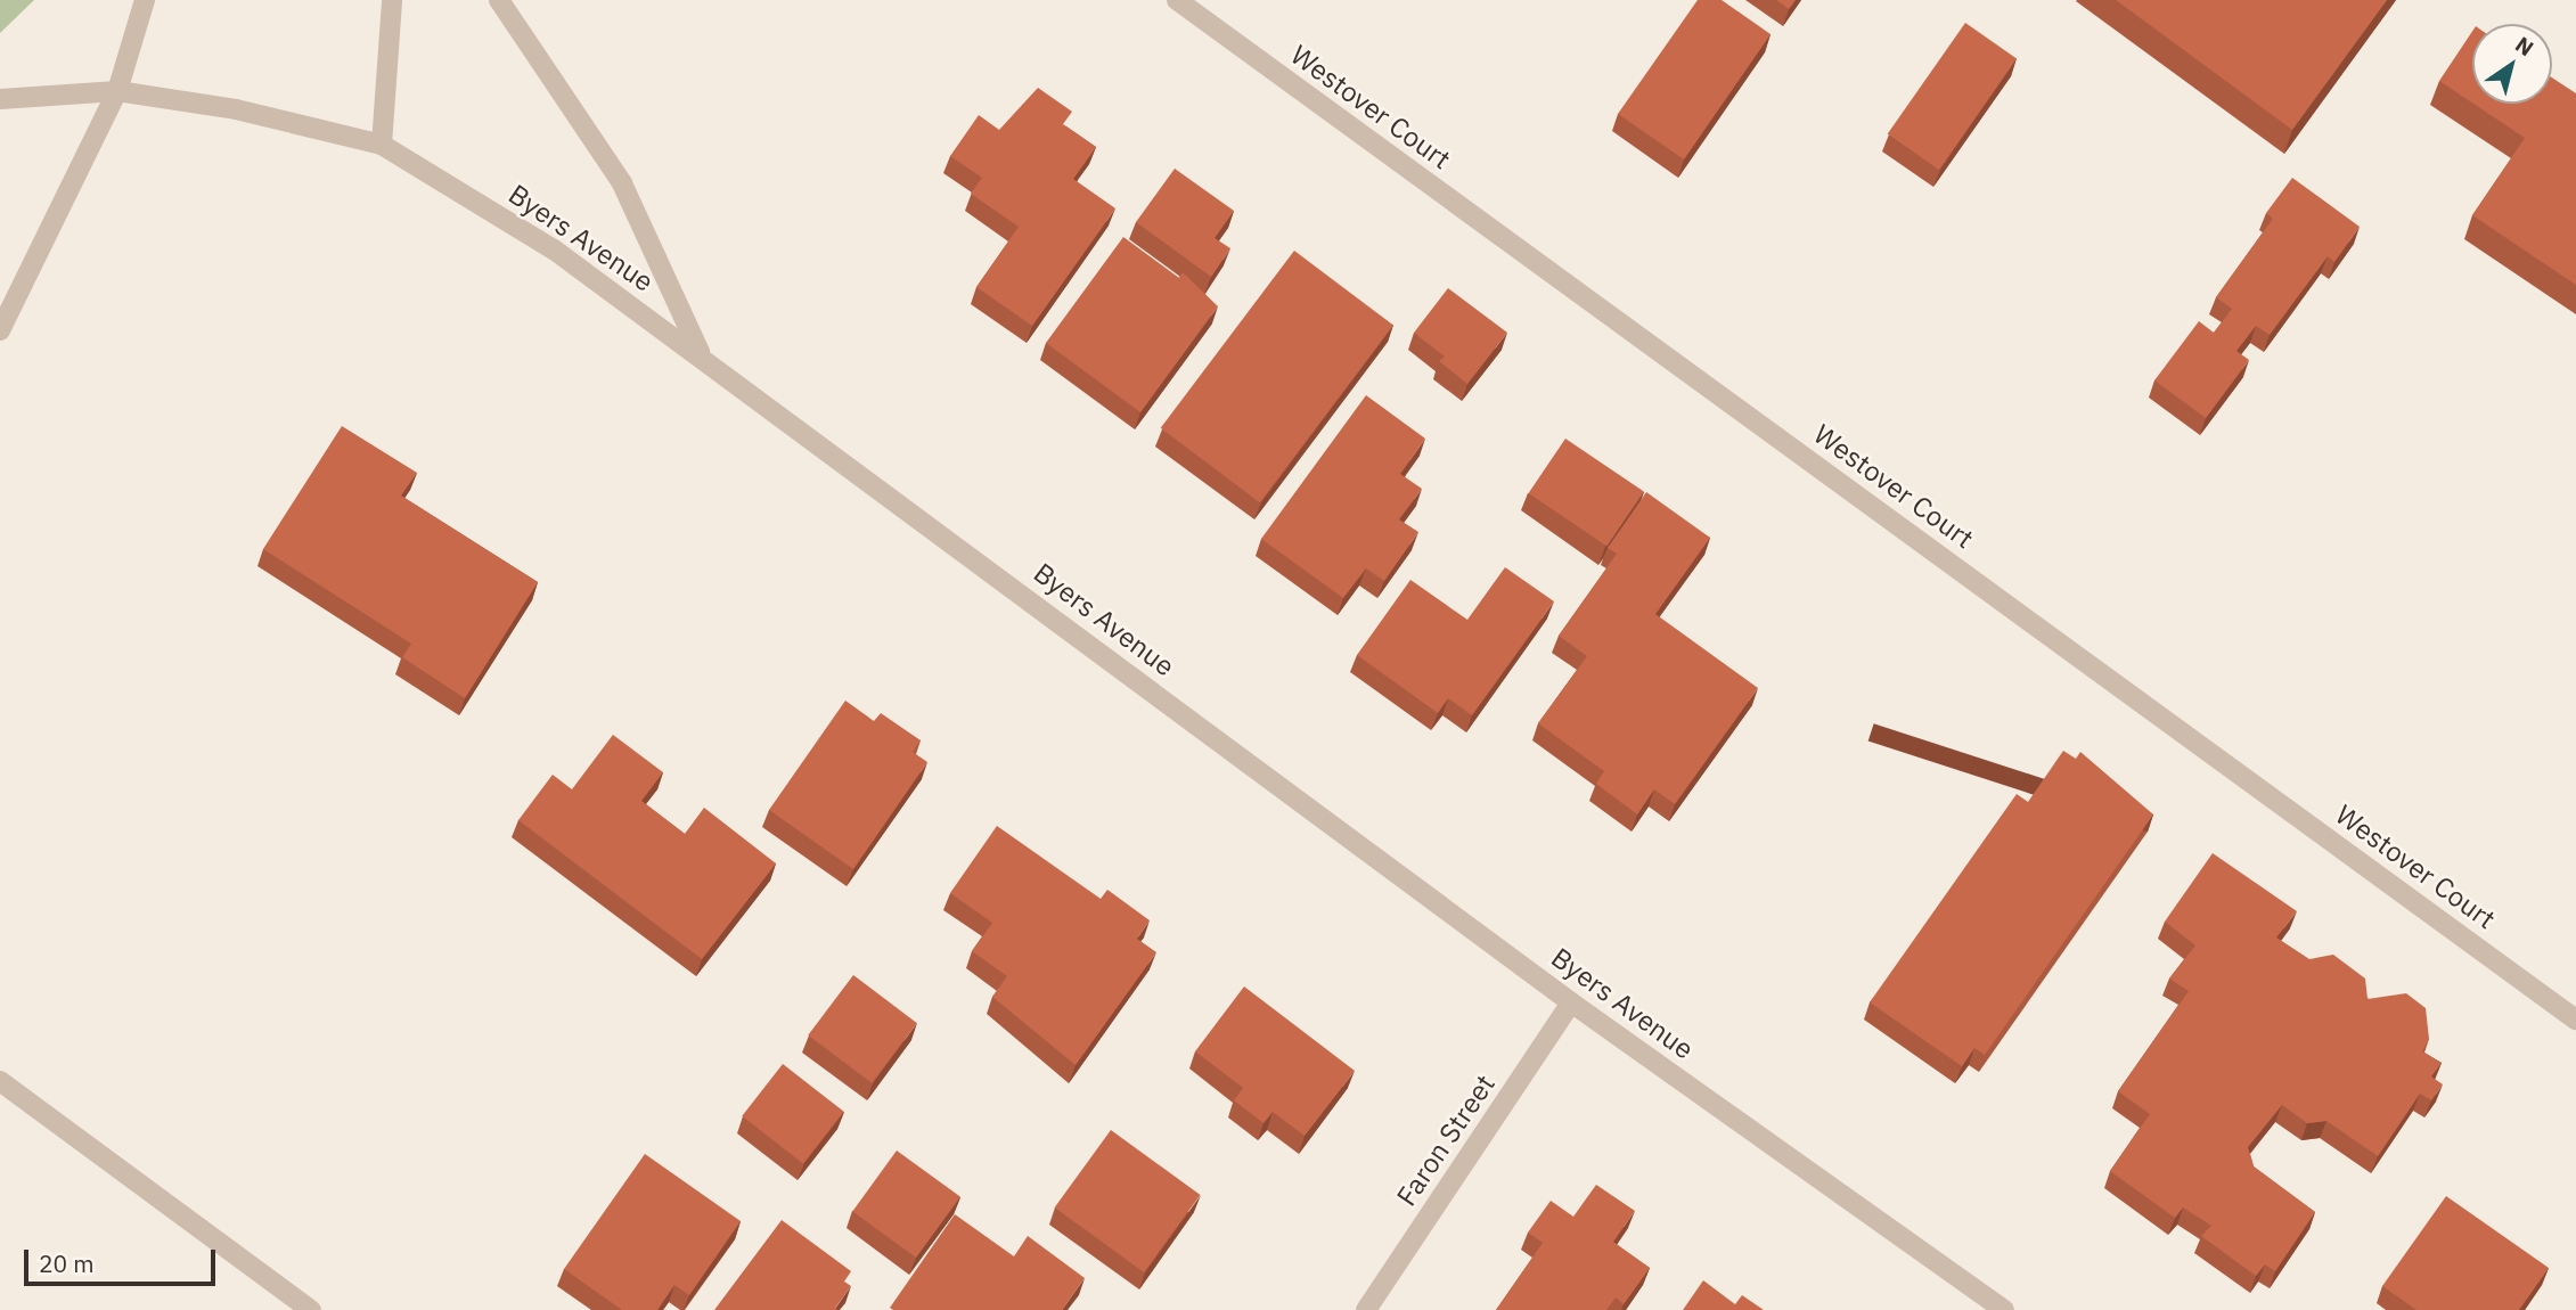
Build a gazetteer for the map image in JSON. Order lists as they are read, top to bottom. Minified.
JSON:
{"streets":{"street":["Westover Court","Byers Avenue","Faron Street"]},"crossings":[["Byers Avenue","Faron Street"]],"scale_bar":"20 m","north":"top right"}
